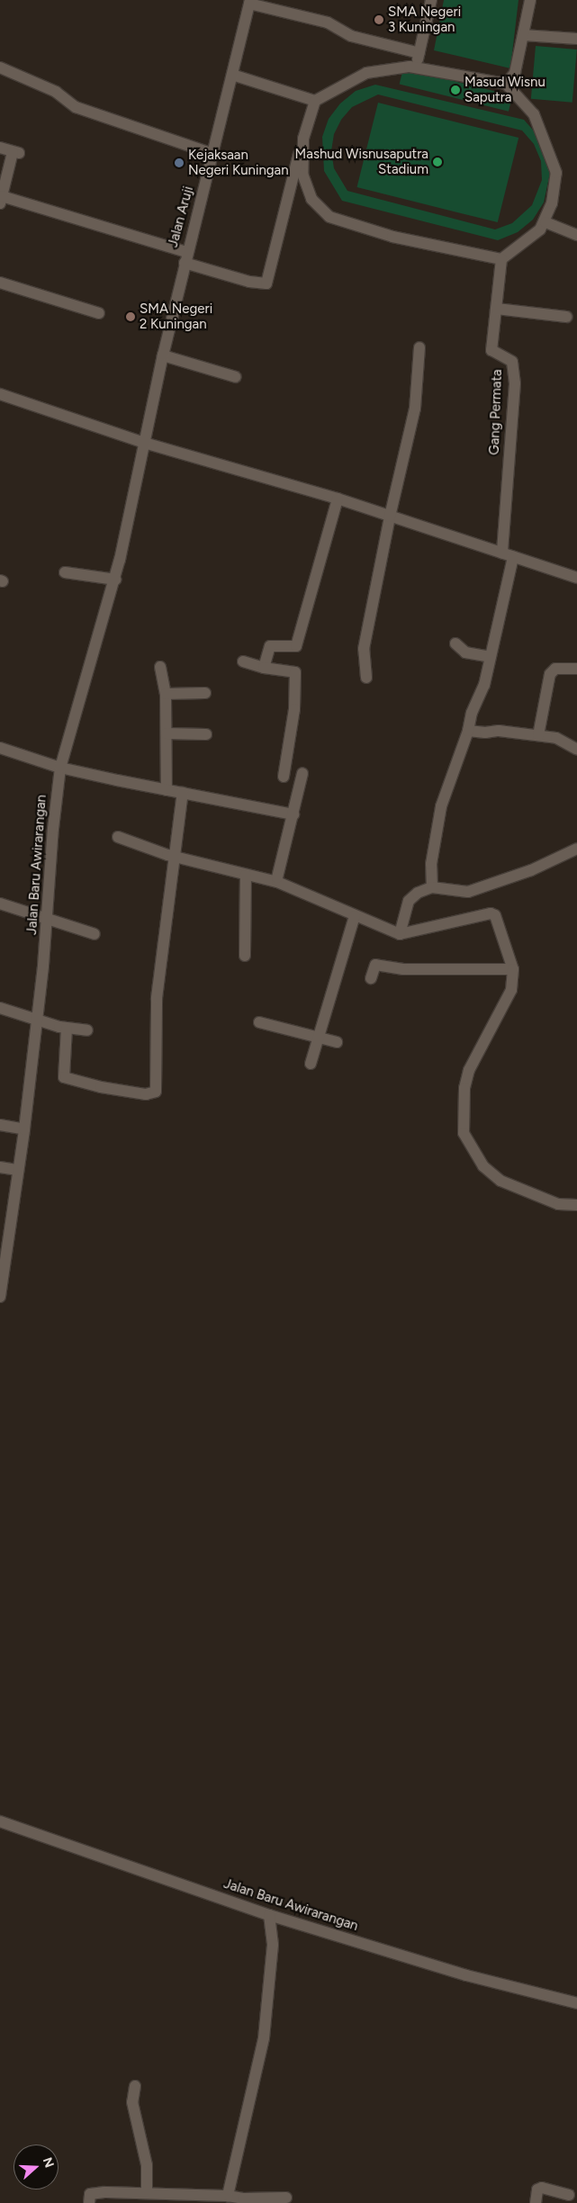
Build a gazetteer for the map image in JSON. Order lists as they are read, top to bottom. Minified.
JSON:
{"streets":{"street":["Jalan Aruji","Gang Permata","Jalan Baru Awirarangan"]},"crossings":[["Jalan Aruji","Jalan Baru Awirarangan"]],"places":["SMA Negeri 3 Kuningan","Masud Wisnu Saputra","Mashud Wisnusaputra Stadium","Kejaksaan Negeri Kuningan","SMA Negeri 2 Kuningan"],"north":"right"}
